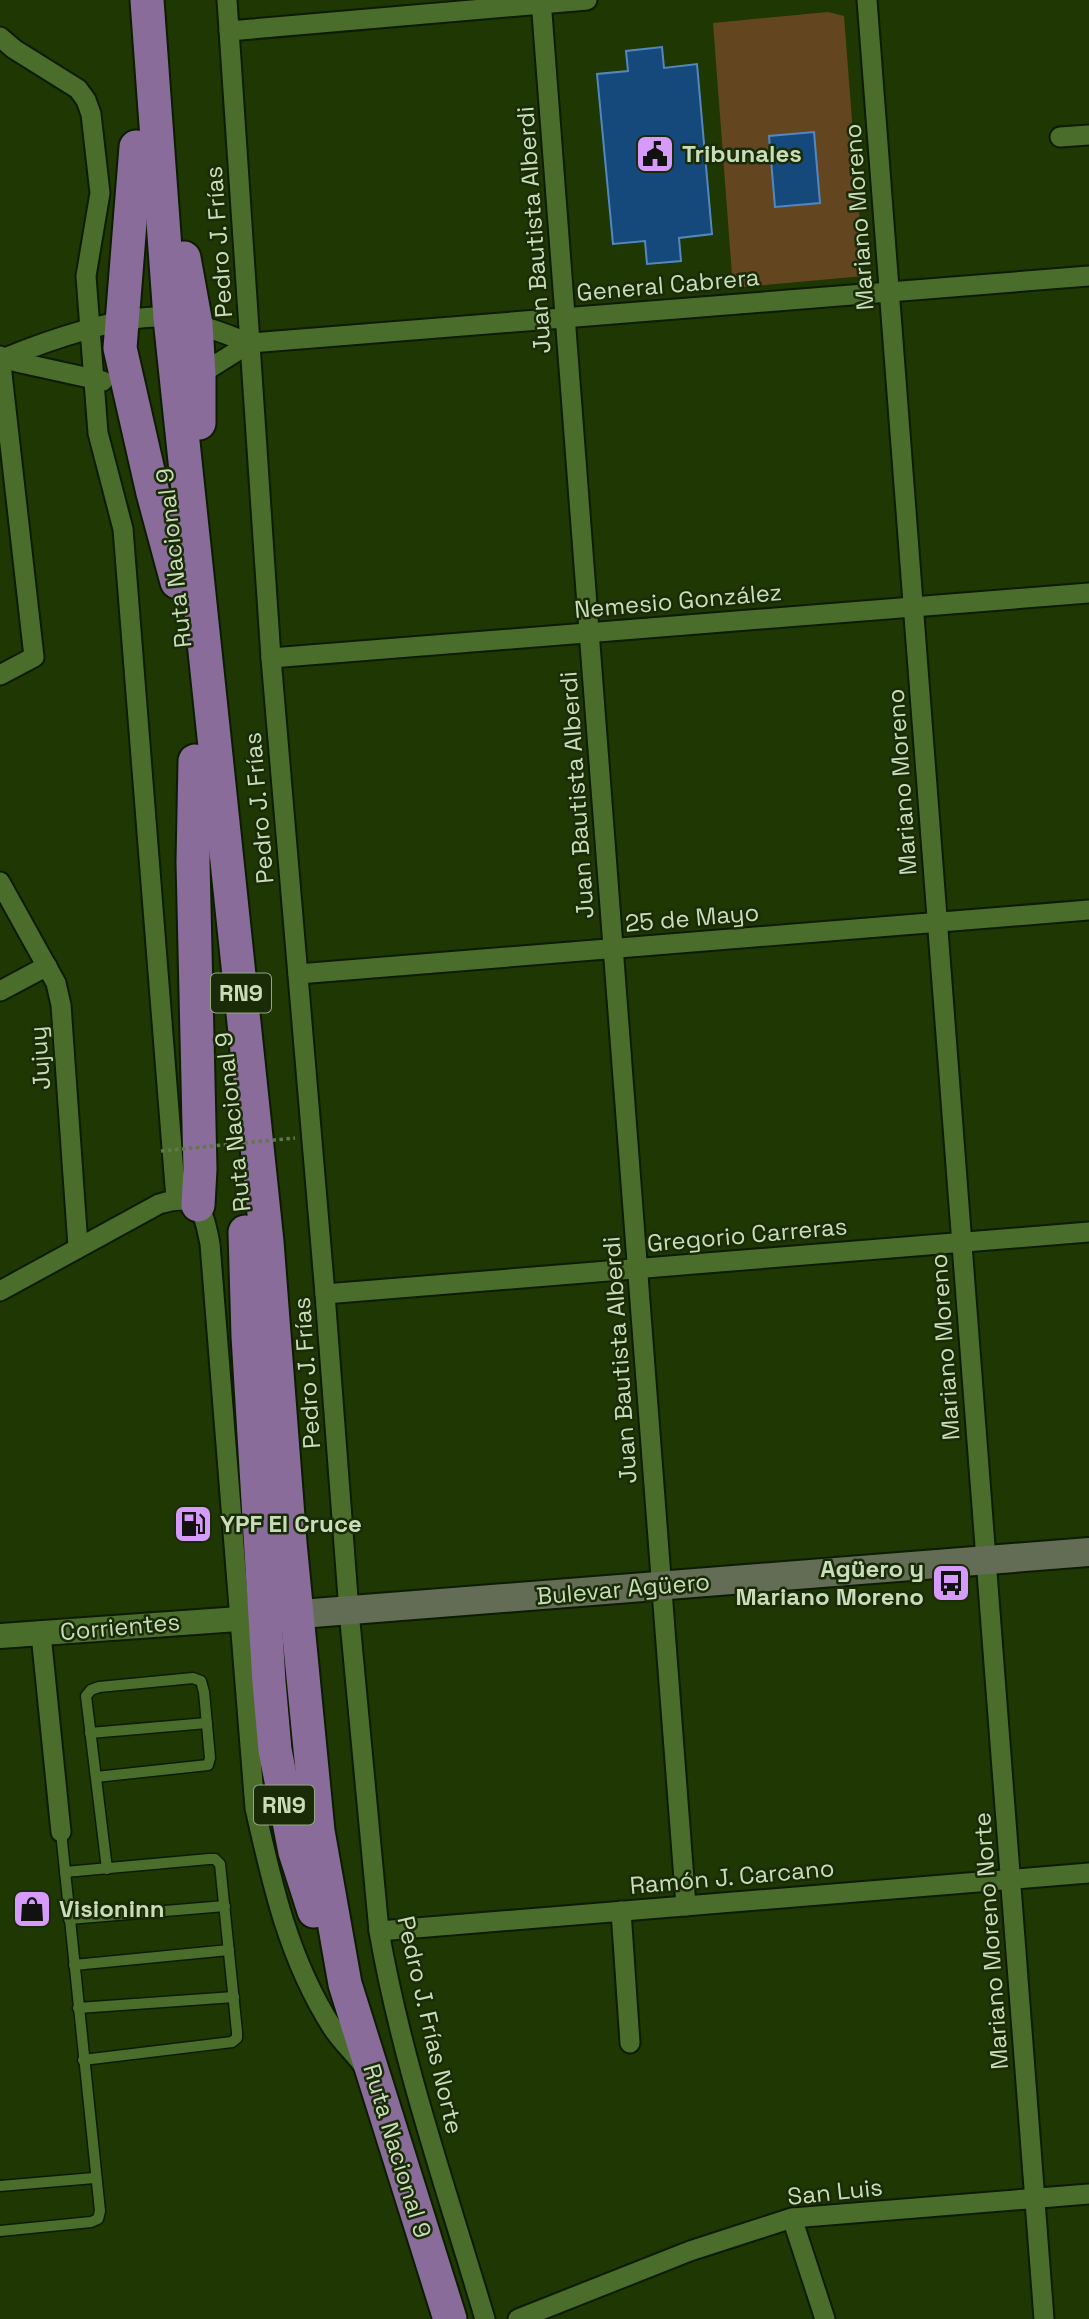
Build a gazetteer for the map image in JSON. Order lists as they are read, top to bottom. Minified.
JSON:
{"streets":{"highway":["Ruta Nacional 9","RN9"],"main road":["Bulevar Agüero"],"street":["Mariano Moreno","Juan Bautista Alberdi","Pedro J. Frías","General Cabrera","Nemesio González","25 de Mayo","Jujuy","Gregorio Carreras","Corrientes","Ramón J. Carcano","Mariano Moreno Norte","Pedro J. Frías Norte","San Luis"]},"crossings":[["Mariano Moreno","General Cabrera"],["Mariano Moreno","Nemesio González"],["Mariano Moreno","25 de Mayo"],["Mariano Moreno","Gregorio Carreras"],["Mariano Moreno","Bulevar Agüero"],["Mariano Moreno","Mariano Moreno Norte"],["Juan Bautista Alberdi","General Cabrera"],["Juan Bautista Alberdi","Nemesio González"],["Juan Bautista Alberdi","25 de Mayo"],["Juan Bautista Alberdi","Gregorio Carreras"],["Juan Bautista Alberdi","Bulevar Agüero"],["Juan Bautista Alberdi","Ramón J. Carcano"],["Pedro J. Frías","General Cabrera"],["Pedro J. Frías","Nemesio González"],["Pedro J. Frías","25 de Mayo"],["Pedro J. Frías","Gregorio Carreras"],["Pedro J. Frías","Bulevar Agüero"],["Pedro J. Frías","Pedro J. Frías Norte"],["Ruta Nacional 9","Bulevar Agüero"],["Ruta Nacional 9","Corrientes"],["Bulevar Agüero","Corrientes"],["Bulevar Agüero","Mariano Moreno Norte"],["Bulevar Agüero","Pedro J. Frías Norte"],["Ramón J. Carcano","Mariano Moreno Norte"],["Ramón J. Carcano","Pedro J. Frías Norte"],["Mariano Moreno Norte","San Luis"]],"places":{"public building":["Tribunales"],"fuel station":["YPF El Cruce"],"bus stop":["Agüero y Mariano Moreno"],"shop":["Visioninn"]}}
